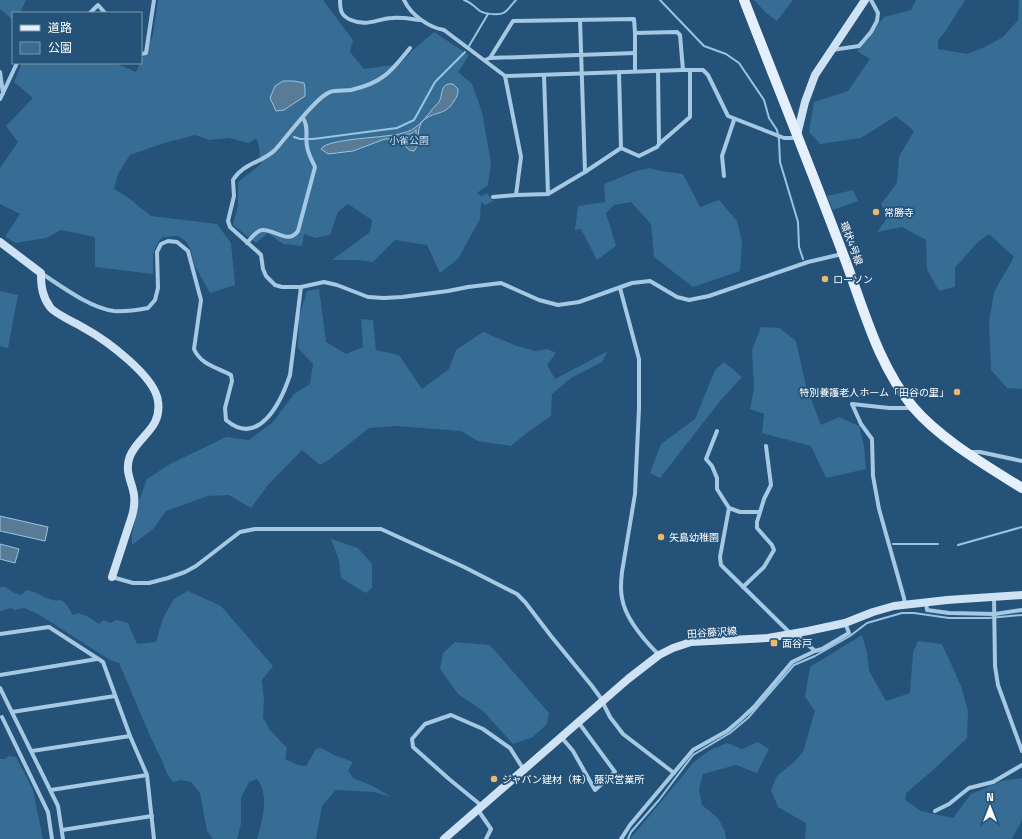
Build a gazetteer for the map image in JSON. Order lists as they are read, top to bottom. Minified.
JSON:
{"streets":{"main road":["環状4号線","田谷藤沢線"]},"parks":["小雀公園"],"places":{"other":["常勝寺","ローソン","特別養護老人ホーム「田谷の里」","矢島幼稚園","ジャパン建材（株） 藤沢営業所"],"transit":["面谷戸"]},"legend":["道路","公園"],"north":"top"}
